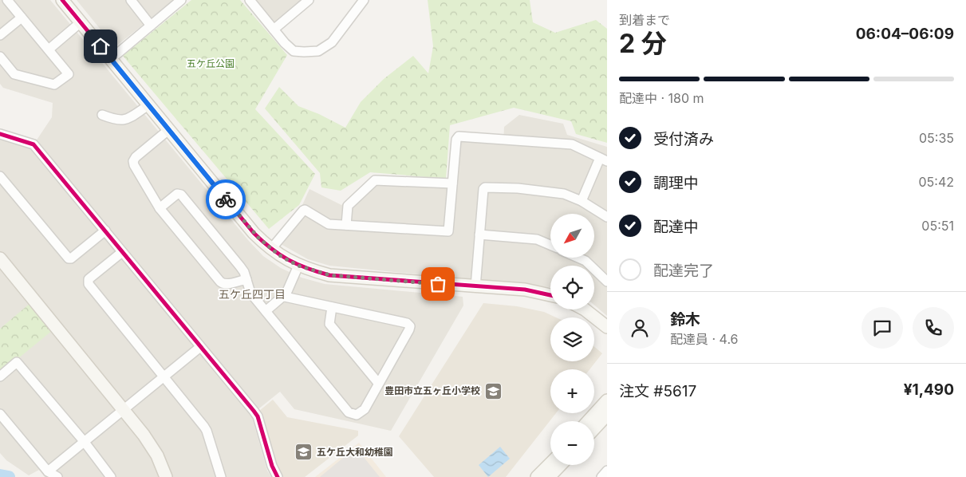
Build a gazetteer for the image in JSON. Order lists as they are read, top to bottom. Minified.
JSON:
{"districts":["五ケ丘四丁目"],"parks":["五ケ丘公園"],"places":{"school or university":["豊田市立五ヶ丘小学校","五ケ丘大和幼稚園"]},"north":"bottom left","page":{"heading":["2 分","到着まで","06:04–06:09"],"panel":["鈴木","配達員 · 4.6","注文 #5617","¥1,490"],"bar":"配達中 · 180 m","list":[["受付済み","05:35"],["調理中","05:42"],["配達中","05:51"],"配達完了"],"map_buttons":["+","−"]}}
